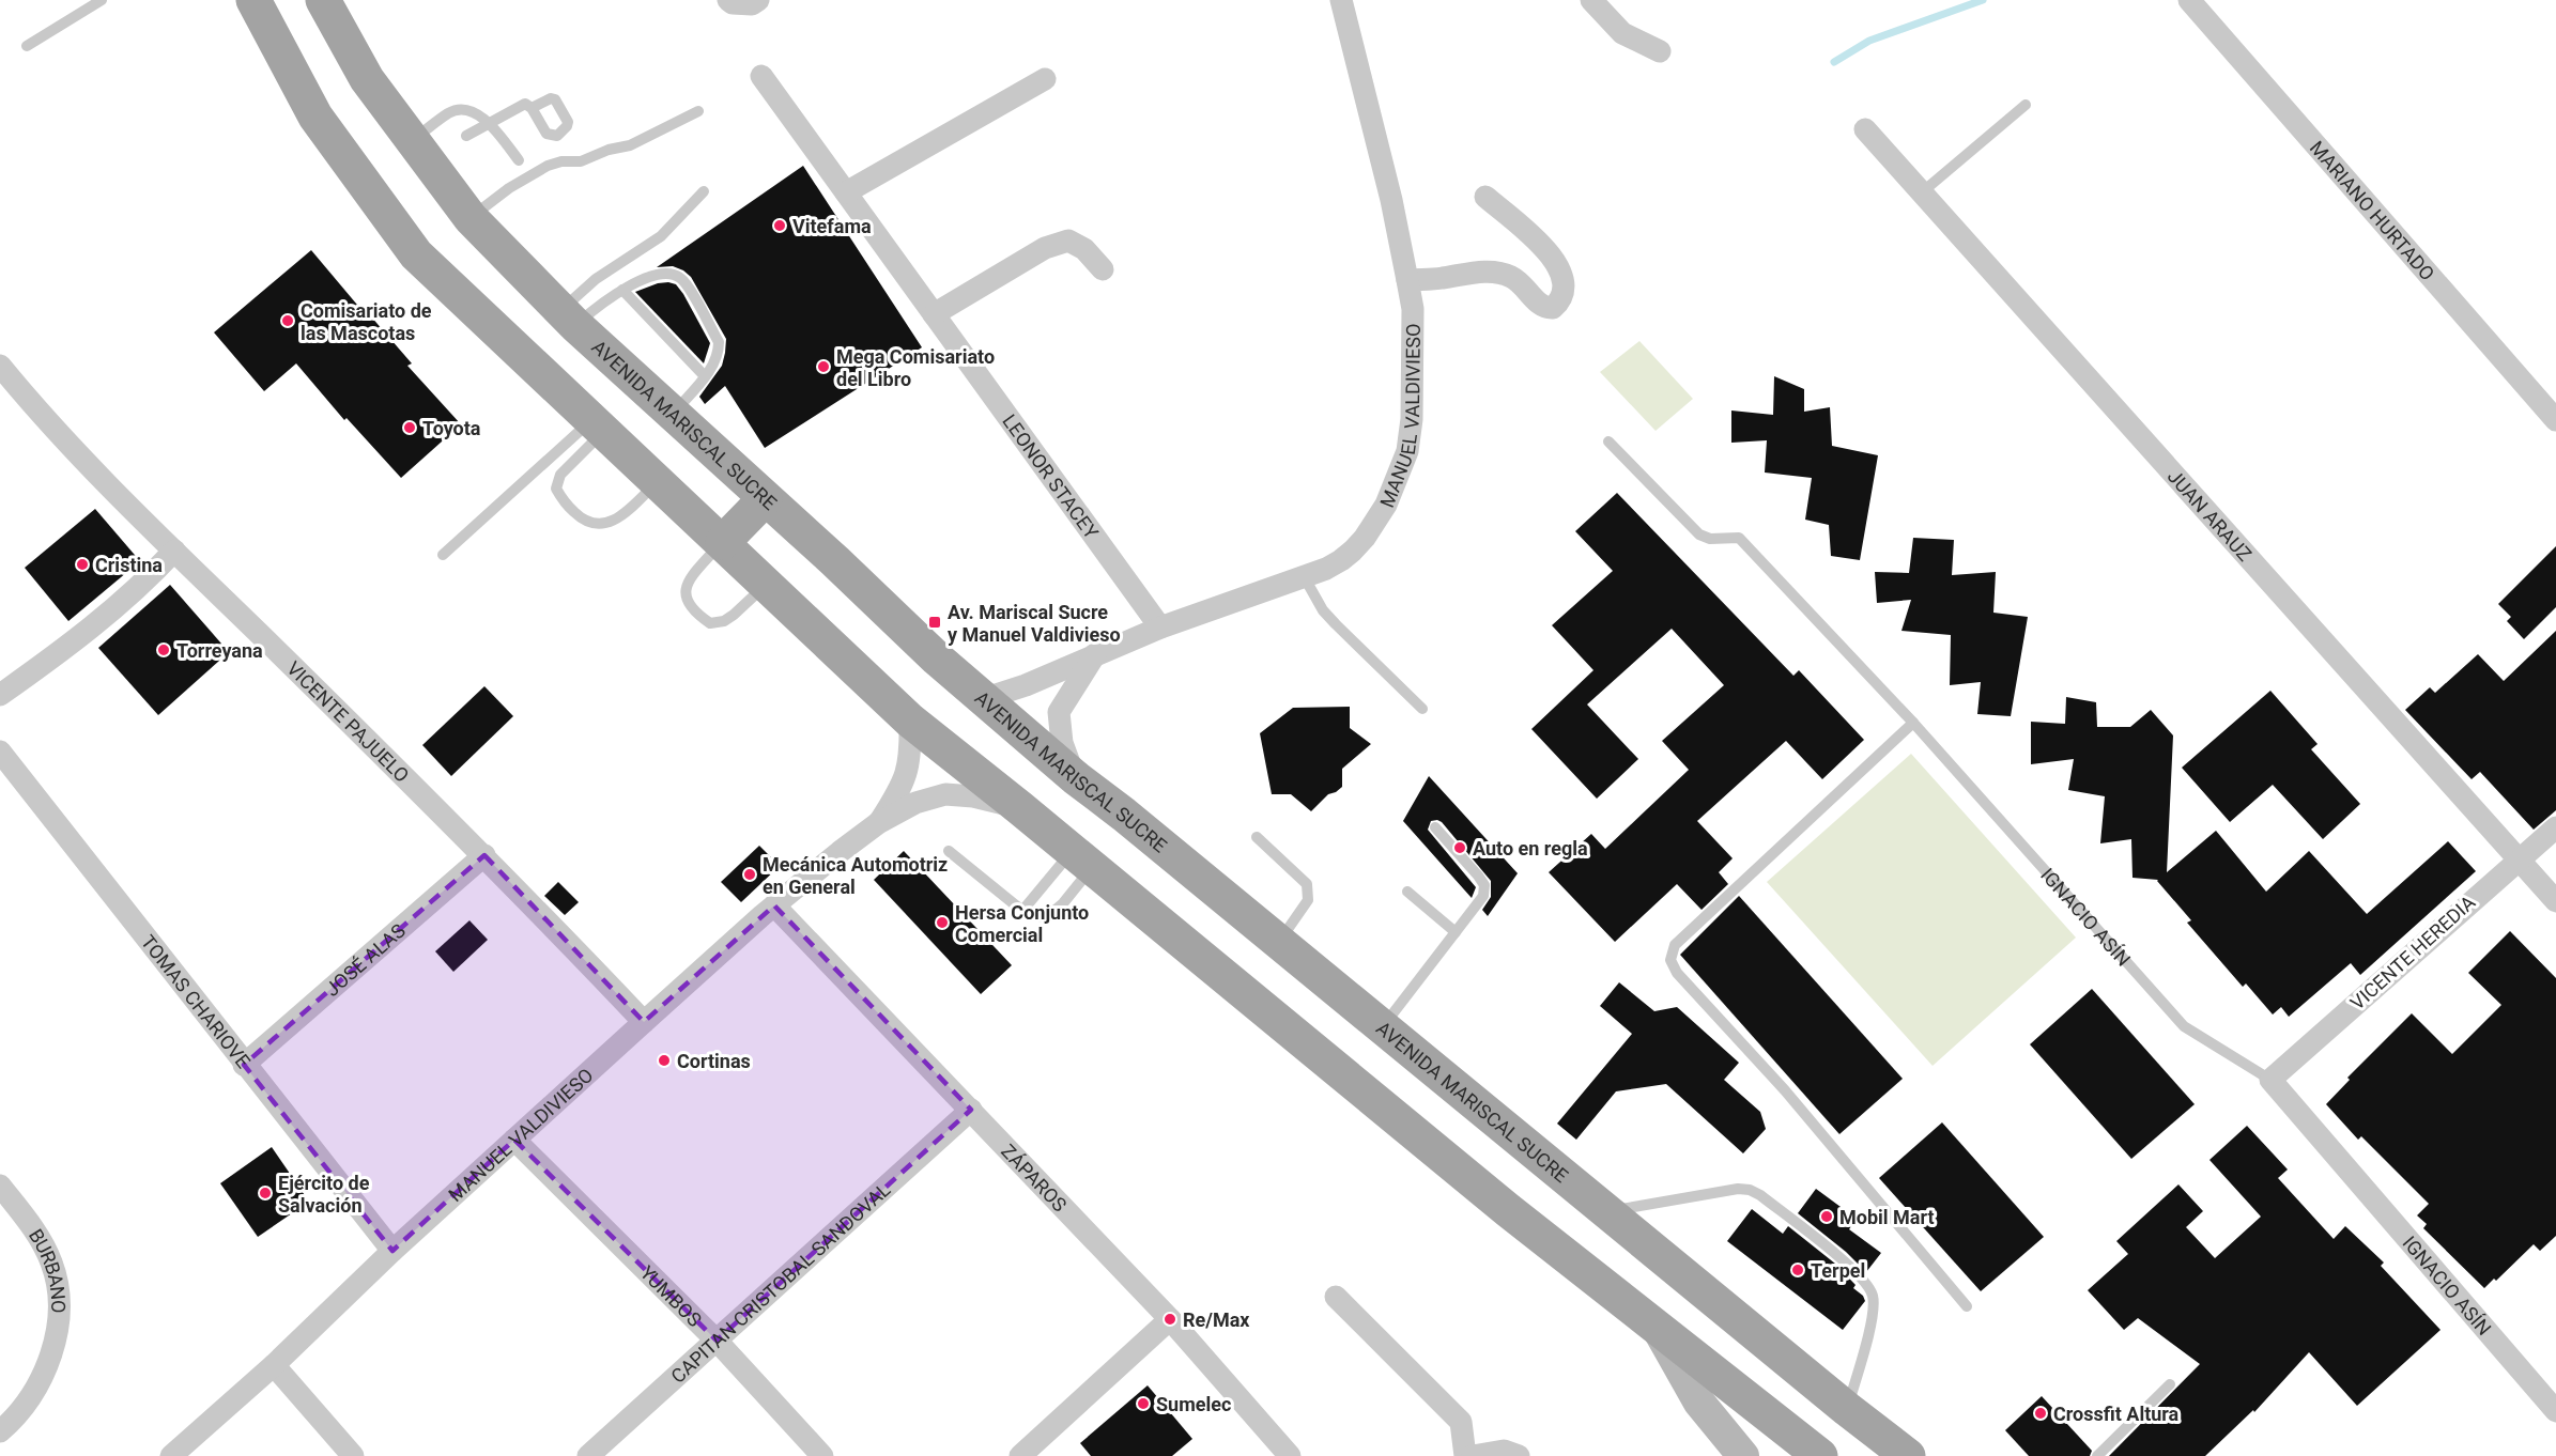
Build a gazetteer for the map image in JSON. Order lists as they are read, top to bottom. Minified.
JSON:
{"streets":{"main road":["AVENIDA MARISCAL SUCRE"],"street":["MARIANO HURTADO","MANUEL VALDIVIESO","LEONOR STACEY","JUAN ARAUZ","VICENTE PAJUELO","IGNACIO ASÍN","VICENTE HEREDIA","JOSÉ ALAS","TOMAS CHARIOVE","ZÁPAROS","BURBANO","CAPITAN CRISTOBAL SANDOVAL","YUMBOS"]},"crossings":[["MANUEL VALDIVIESO","AVENIDA MARISCAL SUCRE"],["MANUEL VALDIVIESO","LEONOR STACEY"],["MANUEL VALDIVIESO","VICENTE PAJUELO"],["MANUEL VALDIVIESO","TOMAS CHARIOVE"],["MANUEL VALDIVIESO","ZÁPAROS"],["MANUEL VALDIVIESO","YUMBOS"],["JUAN ARAUZ","VICENTE HEREDIA"],["VICENTE PAJUELO","JOSÉ ALAS"],["IGNACIO ASÍN","VICENTE HEREDIA"],["JOSÉ ALAS","TOMAS CHARIOVE"],["ZÁPAROS","CAPITAN CRISTOBAL SANDOVAL"],["CAPITAN CRISTOBAL SANDOVAL","YUMBOS"]],"places":{"other":["Vitefama","Comisariato de las Mascotas","Mega Comisariato del Libro","Toyota","Cristina","Torreyana","Auto en regla","Mecánica Automotriz en General","Hersa Conjunto Comercial","Cortinas","Ejército de Salvación","Mobil Mart","Terpel","Re/Max","Sumelec","Crossfit Altura"],"transit":["Av. Mariscal Sucre y Manuel Valdivieso"]}}
